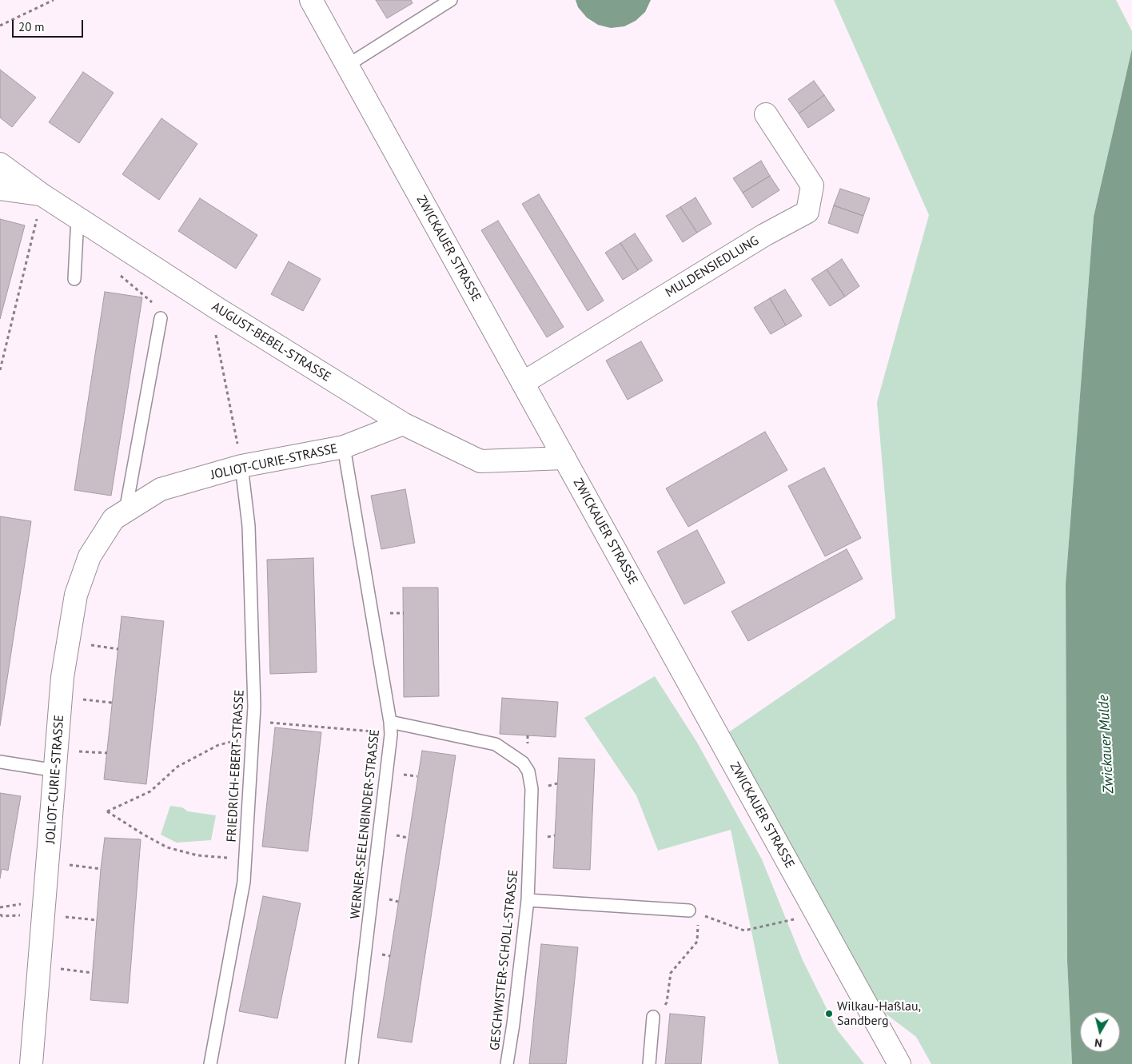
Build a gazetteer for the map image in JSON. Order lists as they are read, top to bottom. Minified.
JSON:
{"streets":{"street":["ZWICKAUER STRASSE","MULDENSIEDLUNG","AUGUST-BEBEL-STRASSE","JOLIOT-CURIE-STRASSE"],"lane":["FRIEDRICH-EBERT-STRASSE","WERNER-SEELENBINDER-STRASSE","GESCHWISTER-SCHOLL-STRASSE"]},"crossings":[["ZWICKAUER STRASSE","MULDENSIEDLUNG"],["ZWICKAUER STRASSE","AUGUST-BEBEL-STRASSE"],["AUGUST-BEBEL-STRASSE","JOLIOT-CURIE-STRASSE"],["JOLIOT-CURIE-STRASSE","FRIEDRICH-EBERT-STRASSE"],["JOLIOT-CURIE-STRASSE","WERNER-SEELENBINDER-STRASSE"],["WERNER-SEELENBINDER-STRASSE","GESCHWISTER-SCHOLL-STRASSE"]],"water":["Zwickauer Mulde"],"places":["Wilkau-Haßlau, Sandberg"],"scale_bar":"20 m","north":"bottom"}
